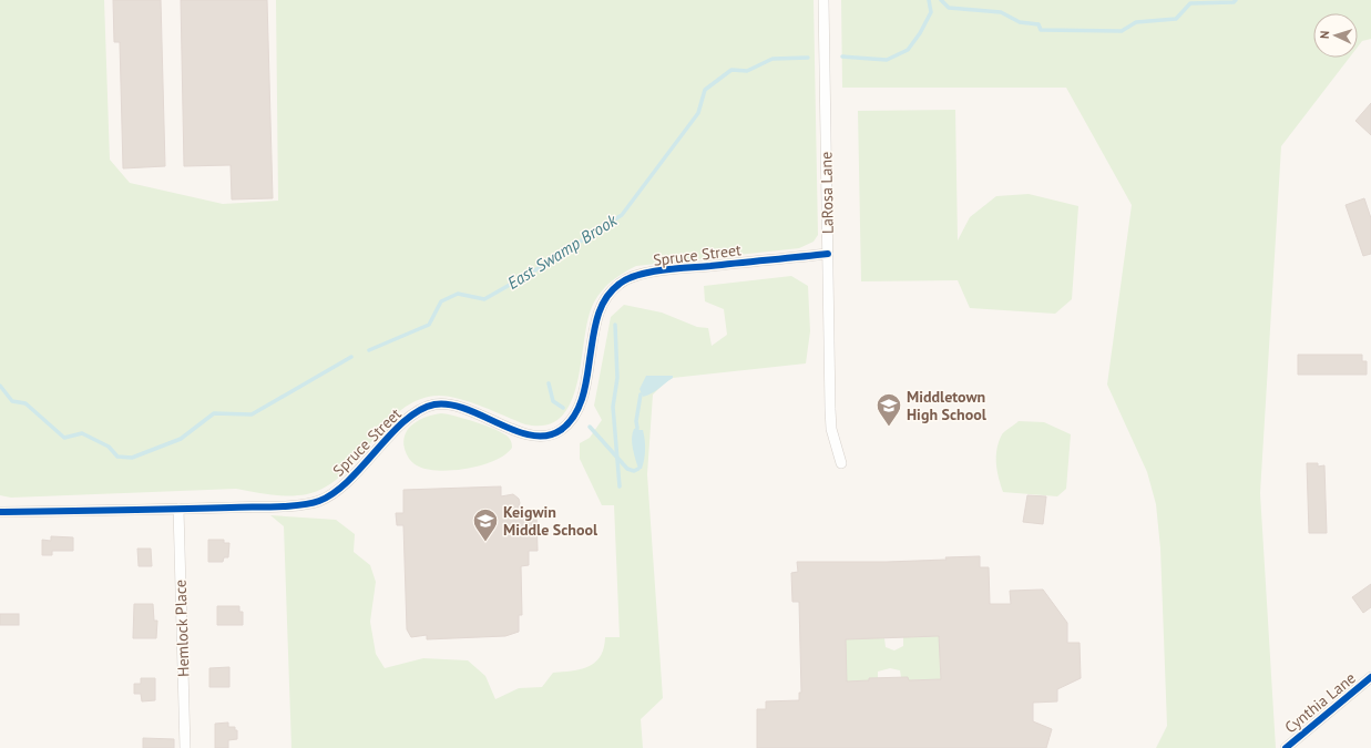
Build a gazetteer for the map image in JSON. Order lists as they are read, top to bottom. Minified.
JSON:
{"streets":{"street":["LaRosa Lane","Spruce Street","Hemlock Place","Cynthia Lane"]},"crossings":[["LaRosa Lane","Spruce Street"],["Spruce Street","Hemlock Place"]],"water":["East Swamp Brook"],"places":{"school or university":["Middletown High School","Keigwin Middle School"]},"north":"left"}
